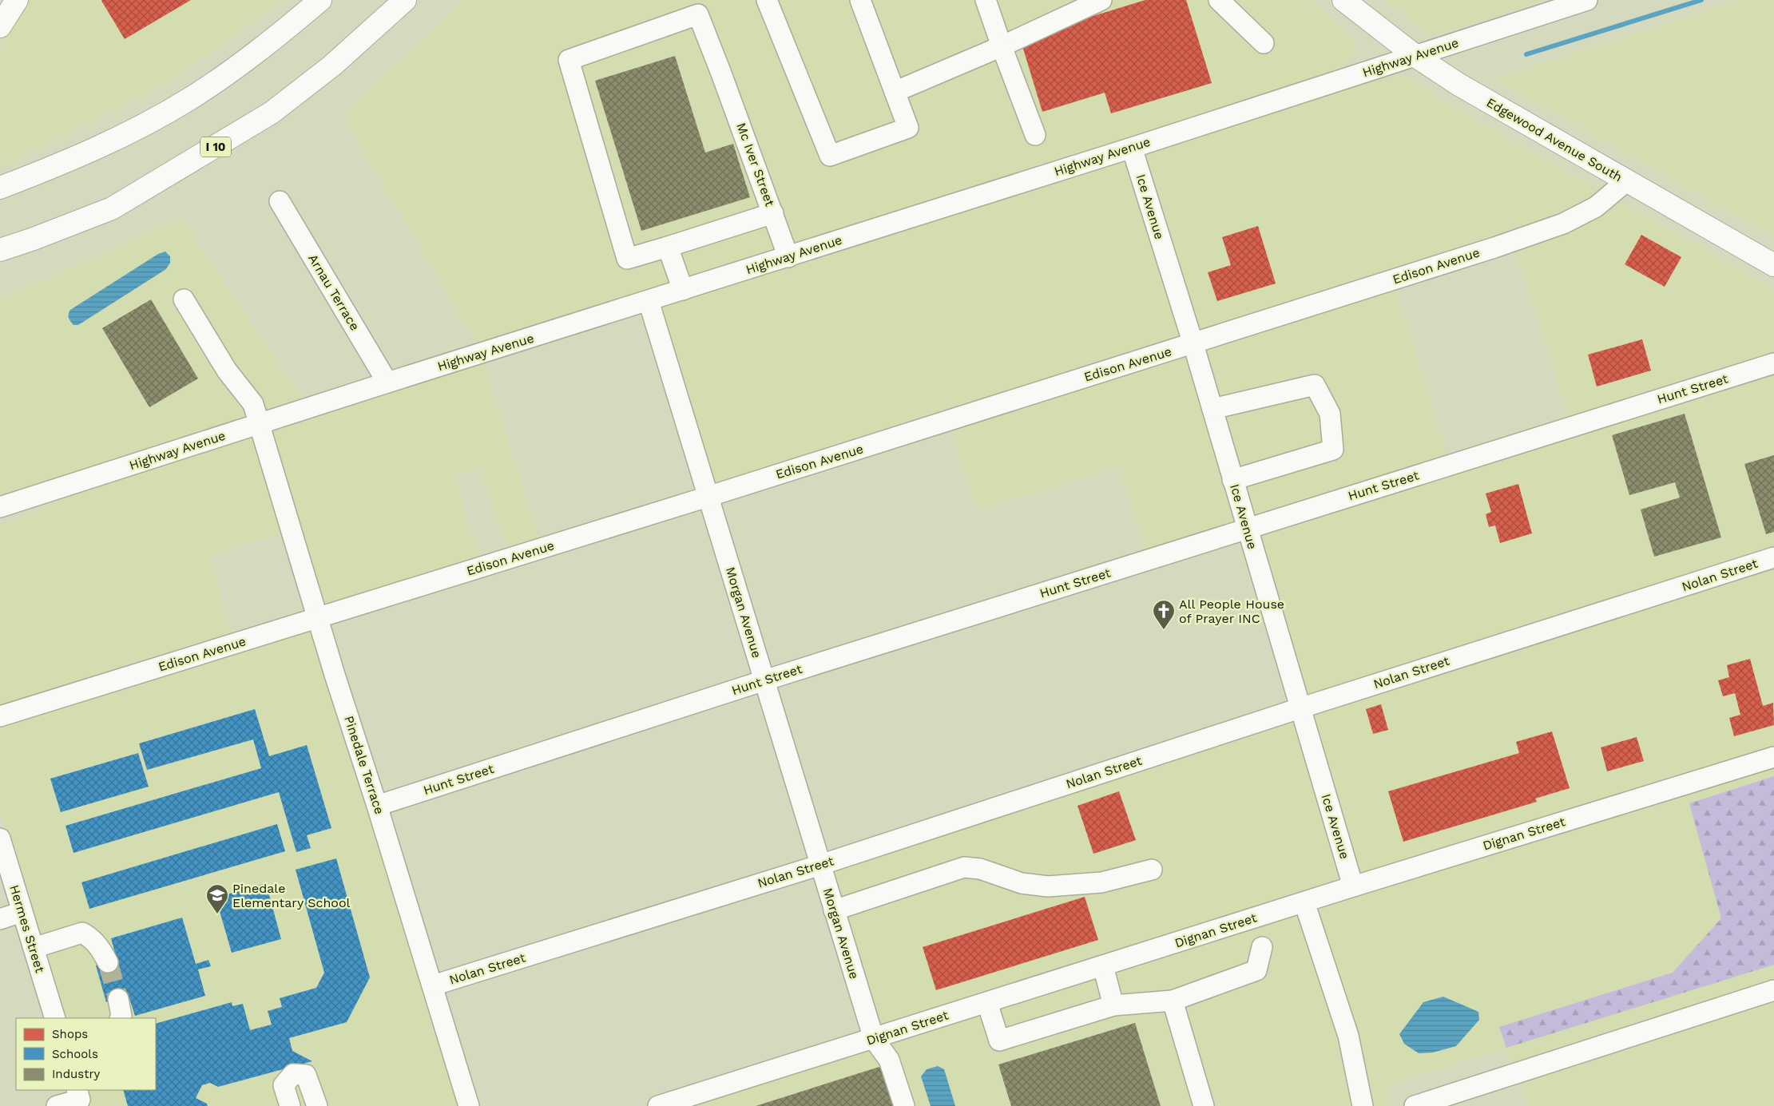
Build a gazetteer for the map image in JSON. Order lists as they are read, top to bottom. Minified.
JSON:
{"streets":{"main road":["Edgewood Avenue South","I 10"],"street":["Highway Avenue","Mc Iver Street","Ice Avenue","Edison Avenue","Arnau Terrace","Hunt Street","Nolan Street","Morgan Avenue","Pinedale Terrace","Dignan Street","Hermes Street"]},"crossings":[["Highway Avenue","Edgewood Avenue South"],["Highway Avenue","Mc Iver Street"],["Highway Avenue","Ice Avenue"],["Highway Avenue","Arnau Terrace"],["Highway Avenue","Morgan Avenue"],["Highway Avenue","Pinedale Terrace"],["Edgewood Avenue South","Edison Avenue"],["Ice Avenue","Edison Avenue"],["Ice Avenue","Hunt Street"],["Ice Avenue","Nolan Street"],["Ice Avenue","Dignan Street"],["Edison Avenue","Morgan Avenue"],["Edison Avenue","Pinedale Terrace"],["Hunt Street","Morgan Avenue"],["Hunt Street","Pinedale Terrace"],["Nolan Street","Morgan Avenue"],["Nolan Street","Pinedale Terrace"],["Morgan Avenue","Dignan Street"]],"places":{"church":["All People House of Prayer INC"],"school or university":["Pinedale Elementary School"]},"legend":["Shops","Schools","Industry"]}
